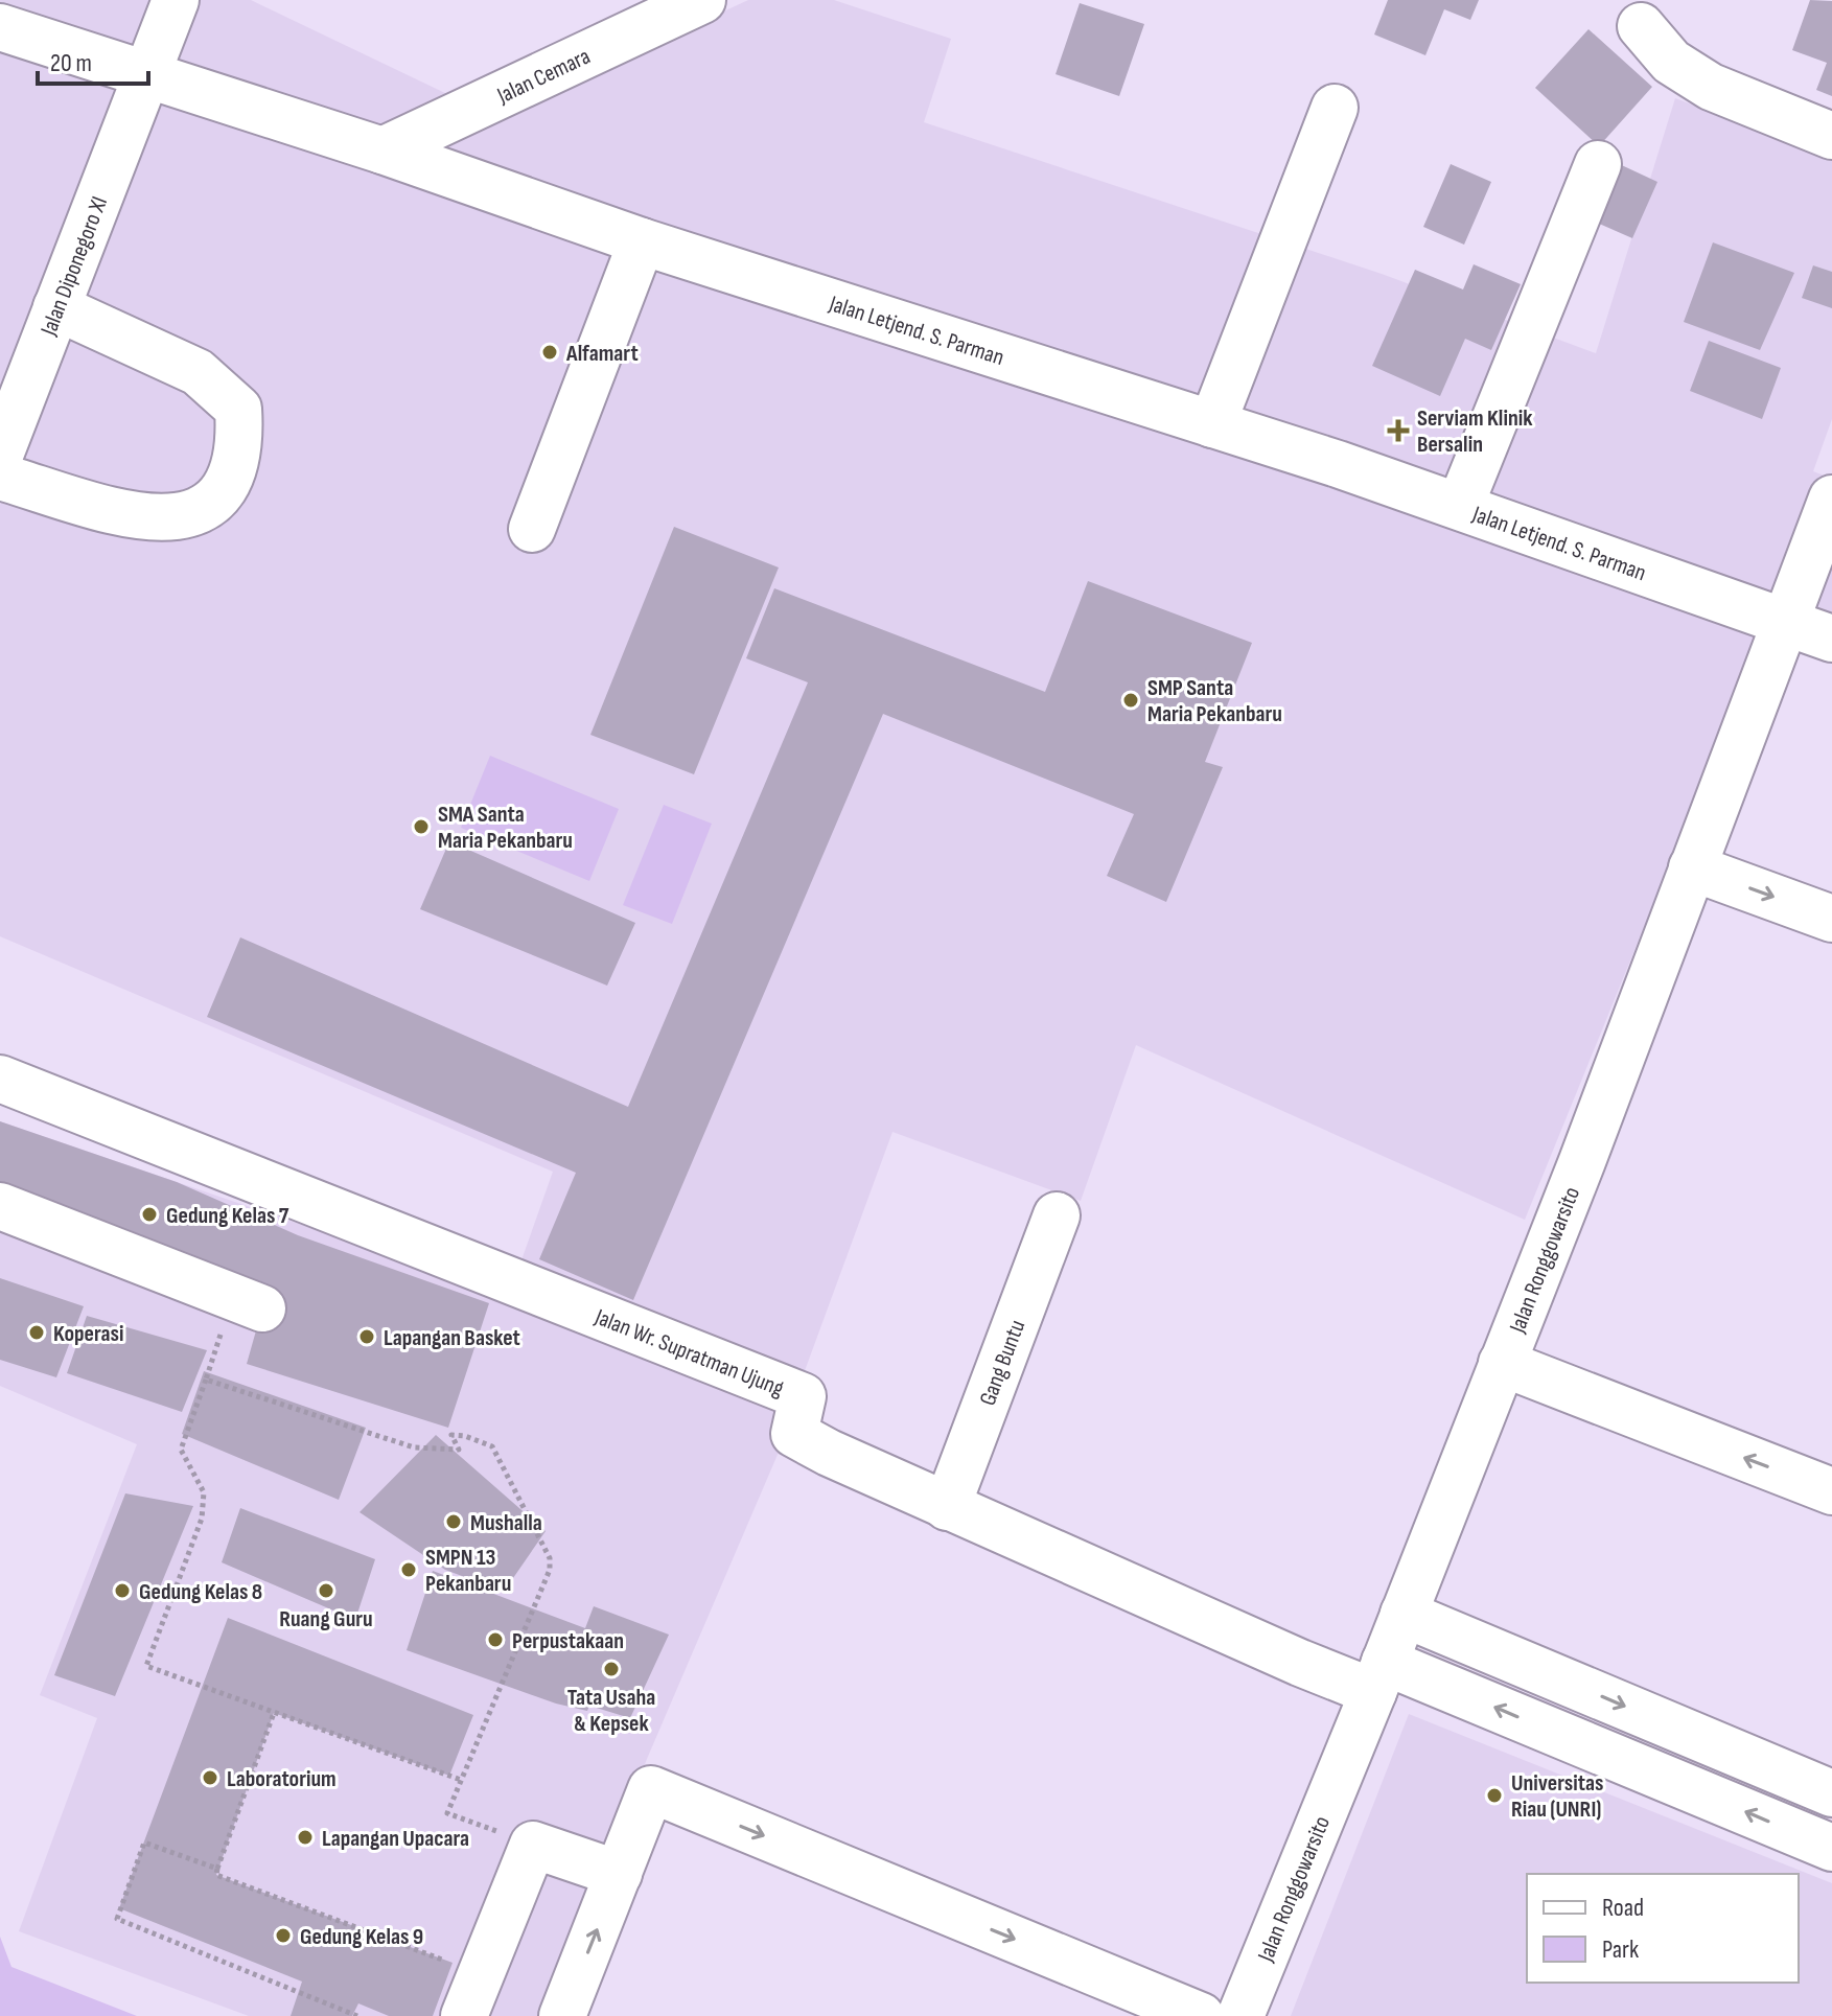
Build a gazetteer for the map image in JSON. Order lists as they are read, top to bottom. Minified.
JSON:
{"streets":{"street":["Jalan Cemara","Jalan Diponegoro XI","Jalan Letjend. S. Parman","Jalan Ronggowarsito","Jalan Wr. Supratman Ujung","Gang Buntu"]},"crossings":[["Jalan Cemara","Jalan Letjend. S. Parman"],["Jalan Diponegoro XI","Jalan Letjend. S. Parman"],["Jalan Letjend. S. Parman","Jalan Ronggowarsito"],["Jalan Ronggowarsito","Jalan Wr. Supratman Ujung"],["Jalan Wr. Supratman Ujung","Gang Buntu"]],"places":{"other":["Alfamart","SMP Santa Maria Pekanbaru","SMA Santa Maria Pekanbaru","Gedung Kelas 7","Koperasi","Lapangan Basket","Mushalla","SMPN 13 Pekanbaru","Gedung Kelas 8","Ruang Guru","Perpustakaan","Tata Usaha & Kepsek","Laboratorium","Universitas Riau (UNRI)","Lapangan Upacara","Gedung Kelas 9"],"health":["Serviam Klinik Bersalin"]},"legend":["Road","Park"],"scale_bar":"20 m"}
